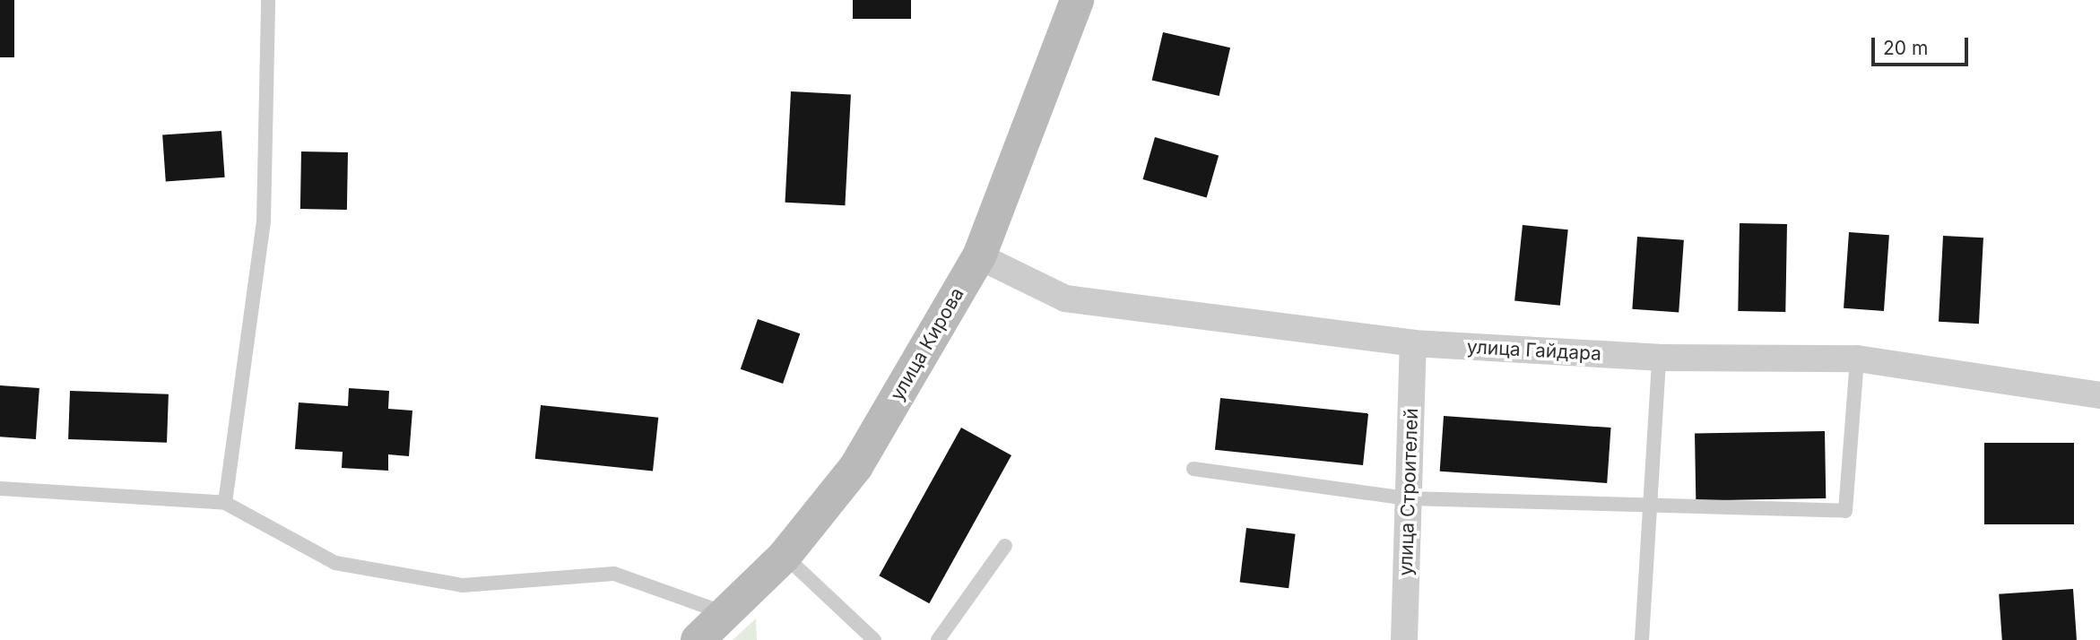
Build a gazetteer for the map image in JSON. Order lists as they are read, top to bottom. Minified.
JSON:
{"streets":{"main road":["улица Кирова"],"street":["улица Гайдара","улица Строителей"]},"crossings":[["улица Кирова","улица Гайдара"],["улица Гайдара","улица Строителей"]],"scale_bar":"20 m"}
